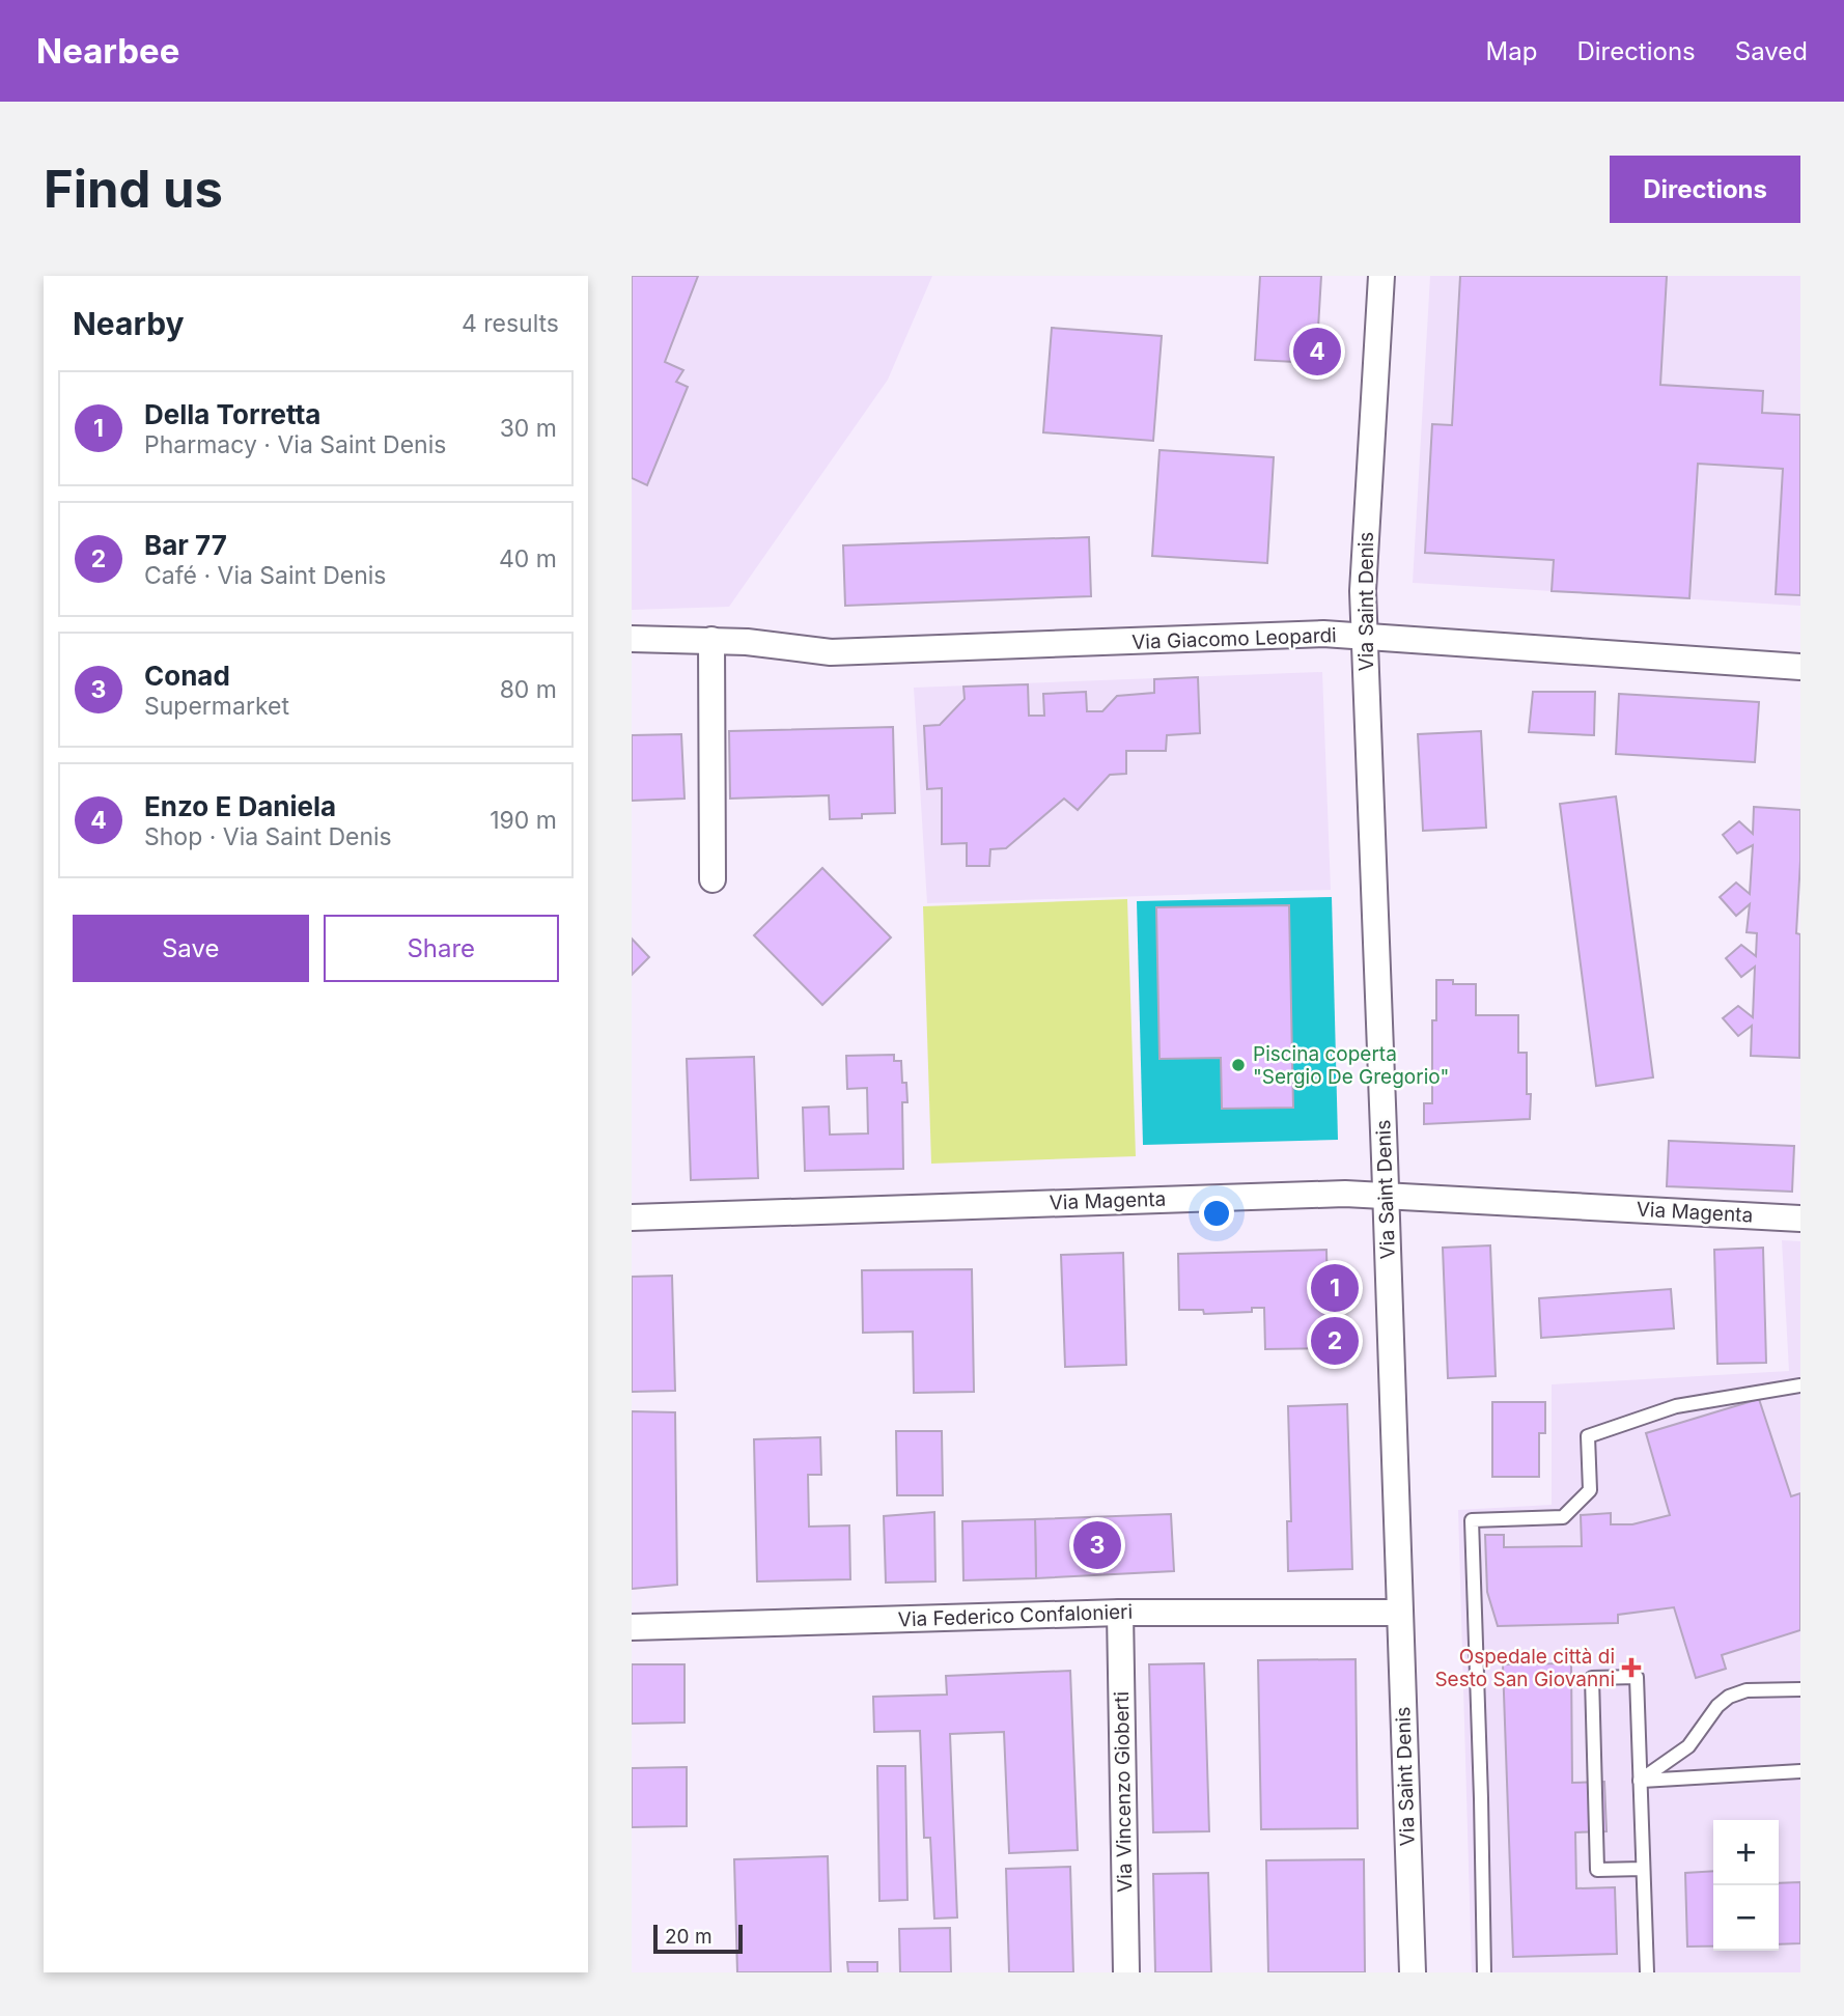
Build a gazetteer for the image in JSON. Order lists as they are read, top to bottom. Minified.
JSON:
{"streets":{"street":["Via Saint Denis","Via Giacomo Leopardi","Via Magenta","Via Federico Confalonieri","Via Vincenzo Gioberti"]},"crossings":[["Via Saint Denis","Via Giacomo Leopardi"],["Via Saint Denis","Via Magenta"],["Via Saint Denis","Via Federico Confalonieri"],["Via Federico Confalonieri","Via Vincenzo Gioberti"]],"places":{"other":["Piscina coperta \"Sergio De Gregorio\""],"health":["Ospedale città di Sesto San Giovanni"]},"scale_bar":"20 m","page":{"header":"Nearbee","nav":["Map","Directions","Saved"],"buttons":["Directions",["Save","Share"]],"title":"Find us","heading":["Nearby","4 results"],"pins":["4","1","2","3"],"list":[{"mark":"1","name":"Della Torretta","note":"Pharmacy · Via Saint Denis","value":"30 m"},{"mark":"2","name":"Bar 77","note":"Café · Via Saint Denis","value":"40 m"},{"mark":"3","name":"Conad","note":"Supermarket","value":"80 m"},{"mark":"4","name":"Enzo E Daniela","note":"Shop · Via Saint Denis","value":"190 m"}],"map_buttons":["+","−"],"scale":"20 m"}}
